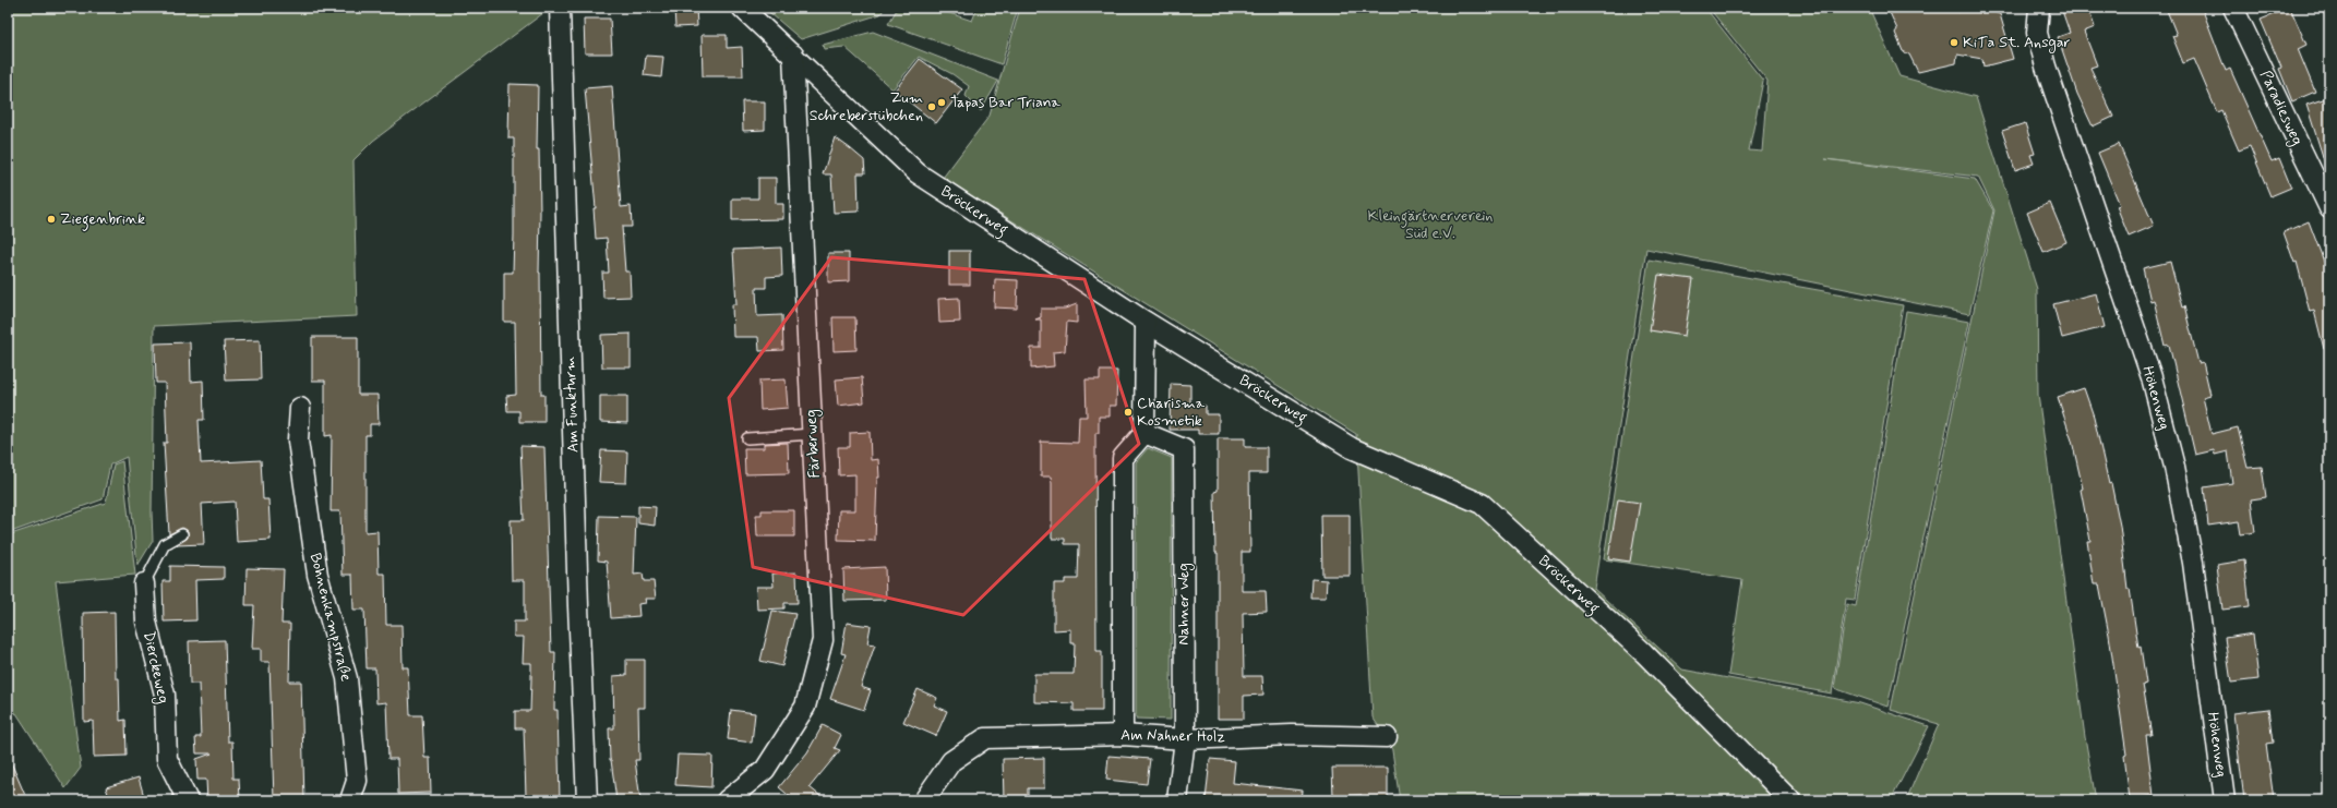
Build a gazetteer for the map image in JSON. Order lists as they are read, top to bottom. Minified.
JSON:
{"streets":{"street":["Paradiesweg","Bröckerweg","Höhenweg","Am Funkturm","Färberweg","Nahner Weg","Bohnenkampstraße","Dierckeweg","Am Nahner Holz"]},"crossings":[["Bröckerweg","Färberweg"],["Nahner Weg","Am Nahner Holz"]],"parks":["Kleingärtnerverein Süd e.V."],"places":["KiTa St. Ansgar","Tapas Bar Triana","Zum Schreberstübchen","Ziegenbrink","Charisma Kosmetik"]}
